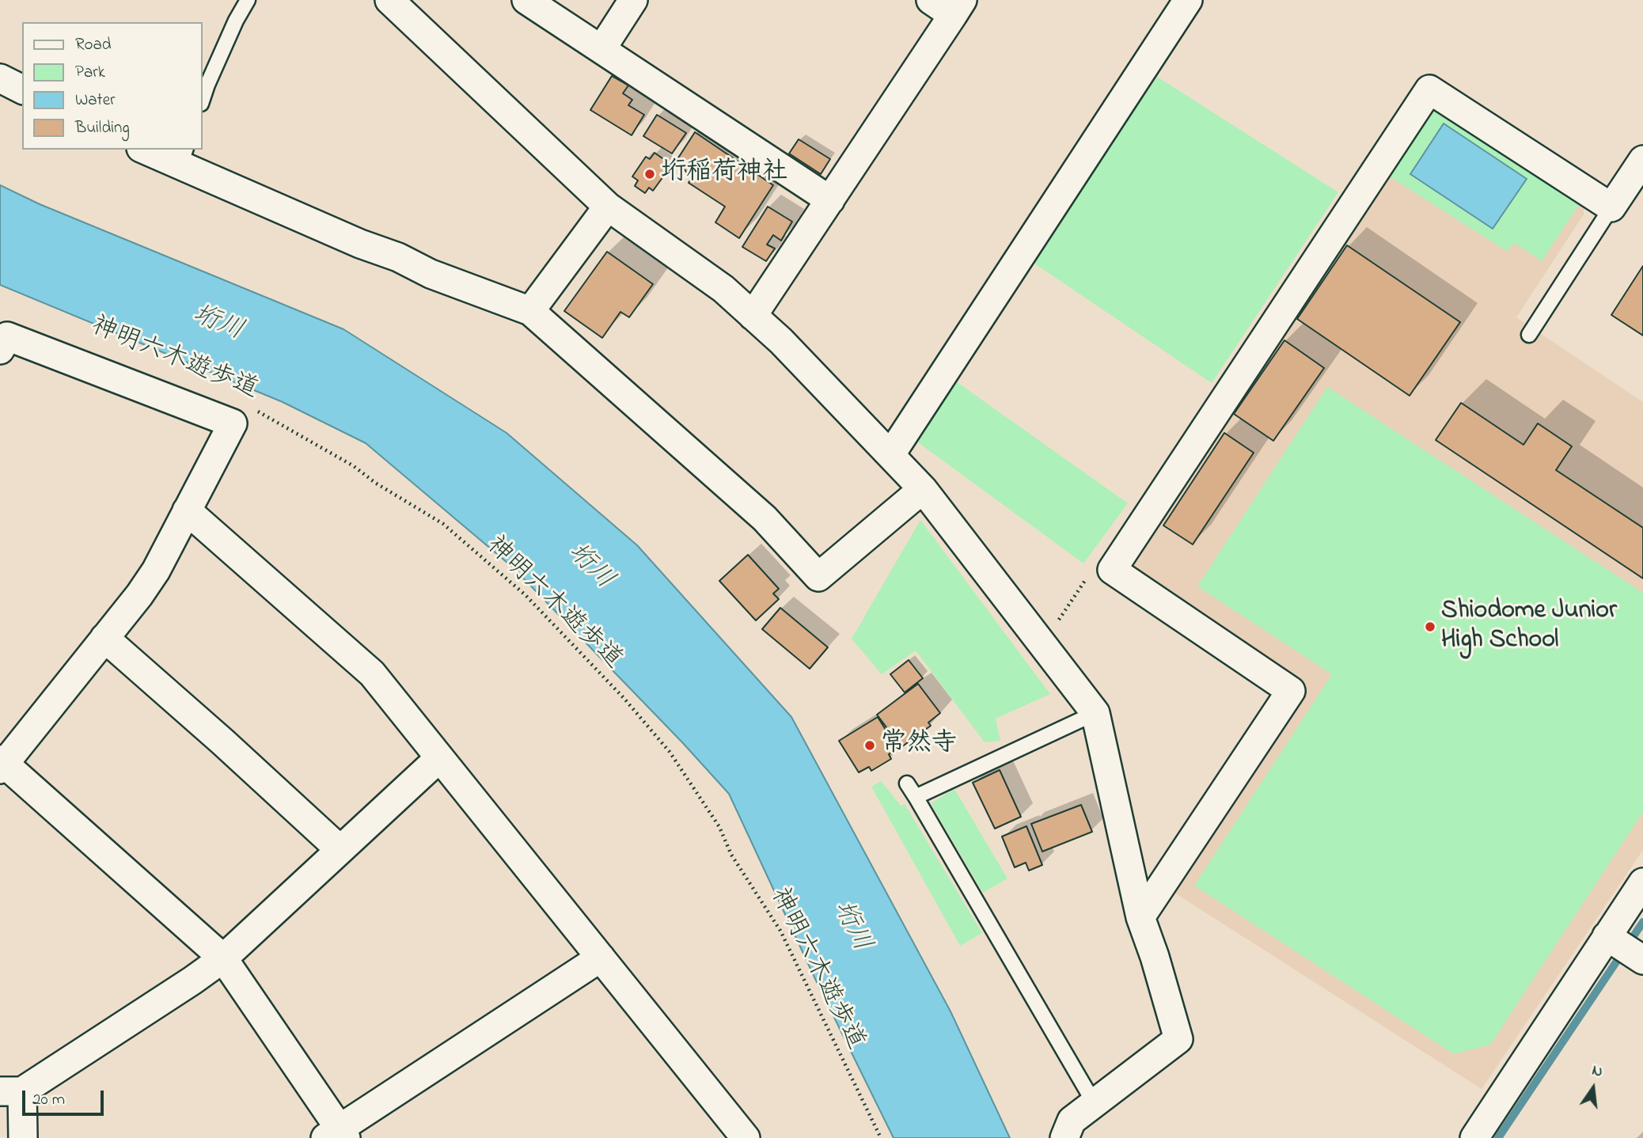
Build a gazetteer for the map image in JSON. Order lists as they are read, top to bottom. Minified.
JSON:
{"streets":{"path":["神明六木遊歩道"]},"water":["垳川"],"places":["垳稲荷神社","Shiodome Junior High School","常然寺"],"legend":["Road","Park","Water","Building"],"scale_bar":"20 m","north":"top"}
